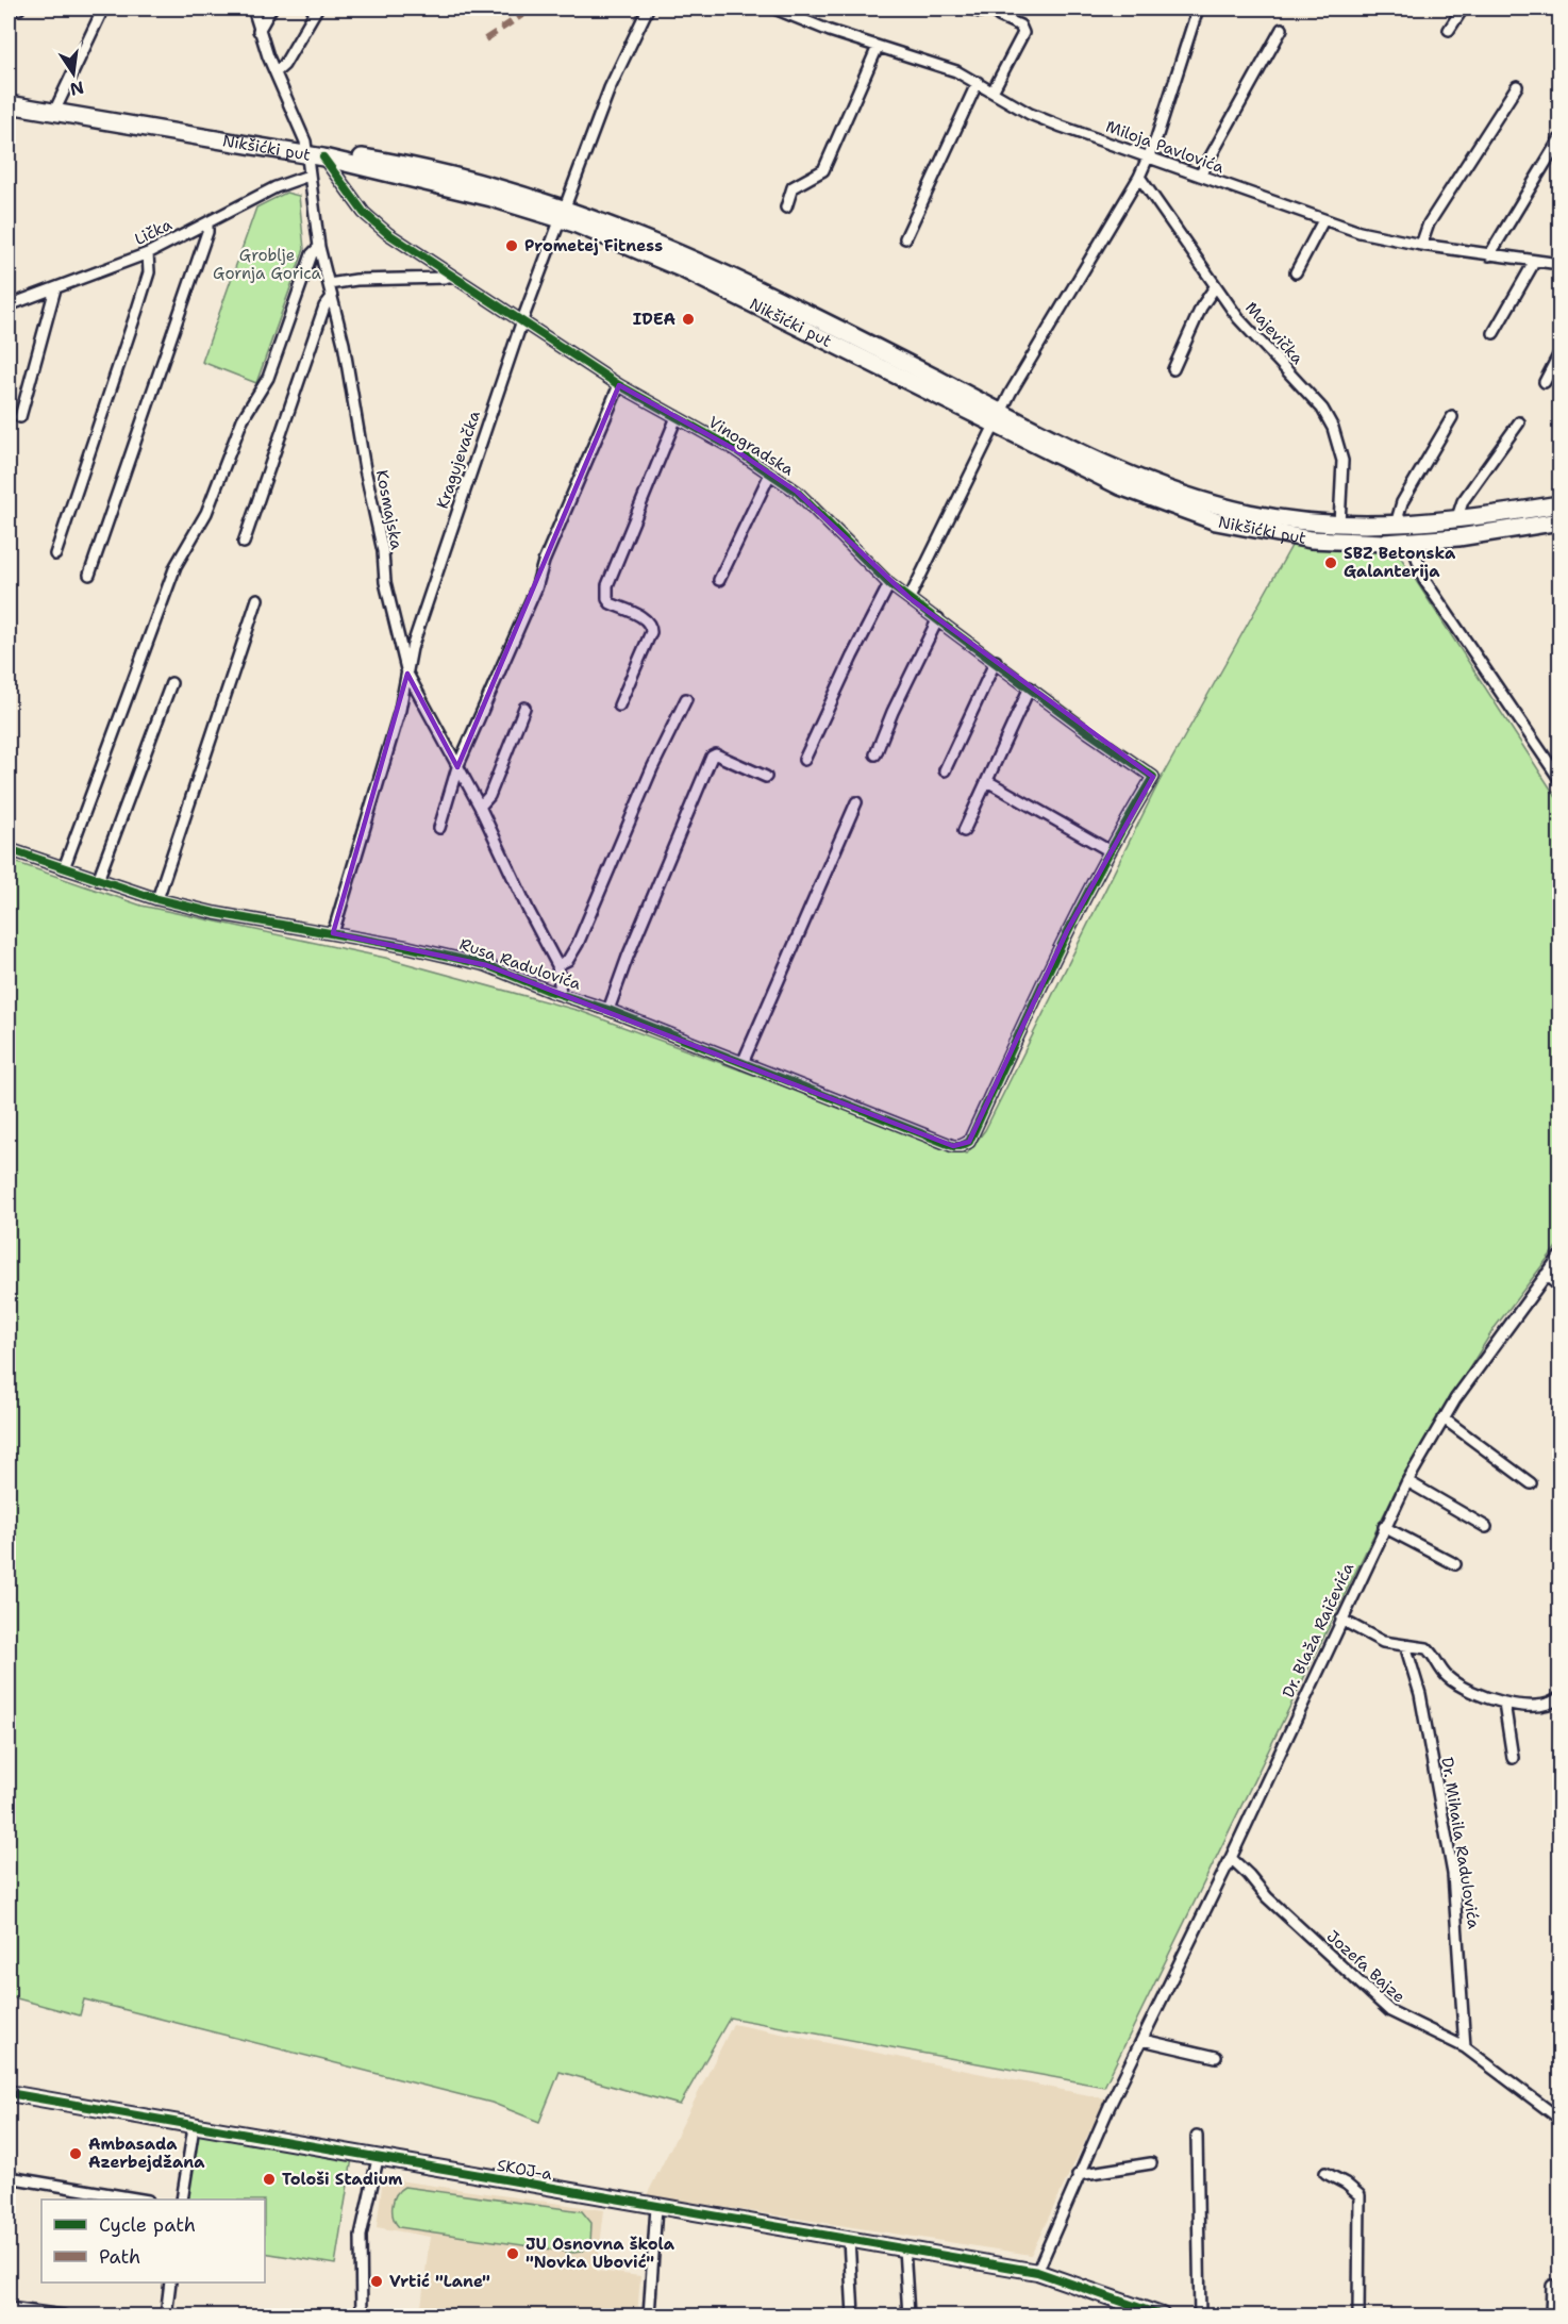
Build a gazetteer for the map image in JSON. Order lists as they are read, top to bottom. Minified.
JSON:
{"streets":{"main road":["Nikšićki put","SKOJ-a"],"street":["Miloja Pavlovića","Lička","Majevička","Vinogradska","Kragujevačka","Kosmajska","Rusa Radulovića","Dr. Blaža Raičevića","Dr. Mihaila Radulovića","Jozefa Bajze"]},"crossings":[["Nikšićki put","Vinogradska"],["Nikšićki put","Kragujevačka"],["Nikšićki put","Kosmajska"],["Lička","Kosmajska"],["Vinogradska","Kragujevačka"],["Vinogradska","Rusa Radulovića"],["Kragujevačka","Kosmajska"],["Kragujevačka","Rusa Radulovića"],["Kosmajska","Rusa Radulovića"],["Dr. Blaža Raičevića","Jozefa Bajze"],["Dr. Blaža Raičevića","SKOJ-a"],["Dr. Mihaila Radulovića","Jozefa Bajze"]],"parks":["Groblje Gornja Gorica"],"places":["Prometej Fitness","IDEA","SBZ Betonska Galanterija","Ambasada Azerbejdžana","Tološi Stadium","JU Osnovna škola \"Novka Ubović\"","Vrtić \"Lane\""],"legend":["Cycle path","Path"],"north":"bottom"}
